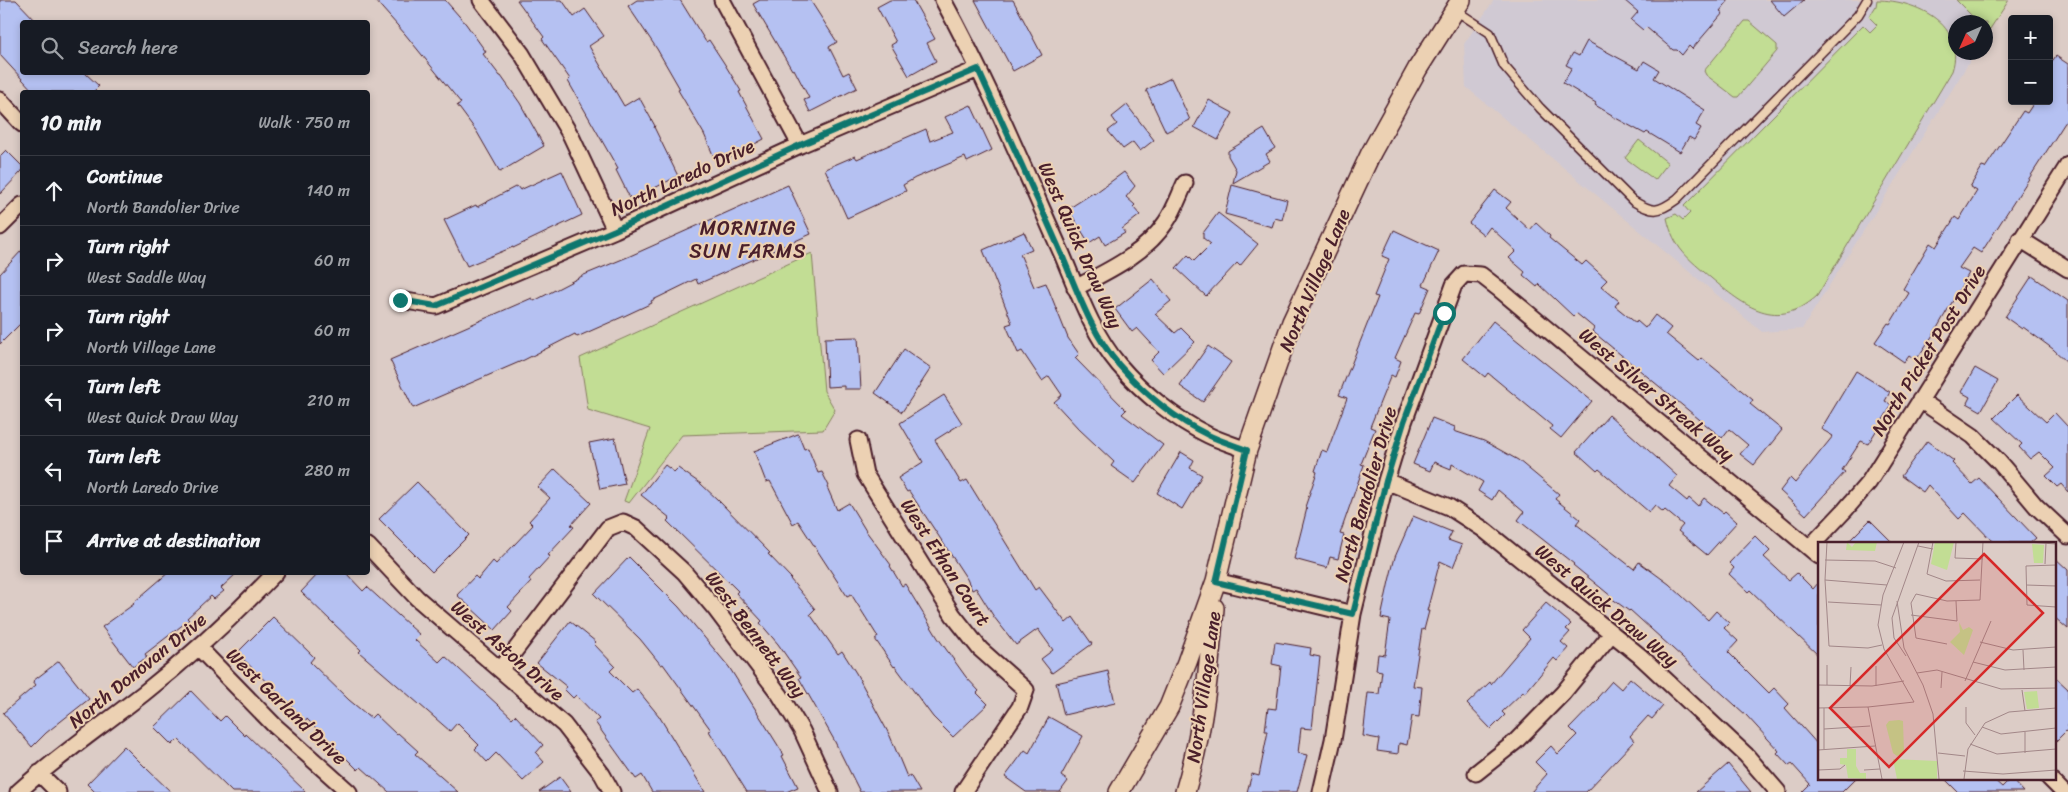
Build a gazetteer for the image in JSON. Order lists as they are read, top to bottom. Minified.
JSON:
{"streets":{"street":["North Laredo Drive","West Quick Draw Way","North Village Lane","North Picket Post Drive","West Silver Streak Way","North Bandolier Drive","West Ethan Court","West Bennett Way","West Aston Drive","North Donovan Drive","West Garland Drive"]},"crossings":[["North Laredo Drive","West Quick Draw Way"],["West Quick Draw Way","North Village Lane"],["West Quick Draw Way","North Bandolier Drive"],["West Silver Streak Way","North Bandolier Drive"],["West Bennett Way","West Aston Drive"],["North Donovan Drive","West Garland Drive"]],"districts":["MORNING SUN FARMS"],"north":"bottom left","page":{"map_buttons":["+","−"],"search":"Search here","heading":["10 min","Walk · 750 m"],"list":[["Continue","North Bandolier Drive","140 m"],["Turn right","West Saddle Way","60 m"],["Turn right","North Village Lane","60 m"],["Turn left","West Quick Draw Way","210 m"],["Turn left","North Laredo Drive","280 m"],"Arrive at destination"]}}
